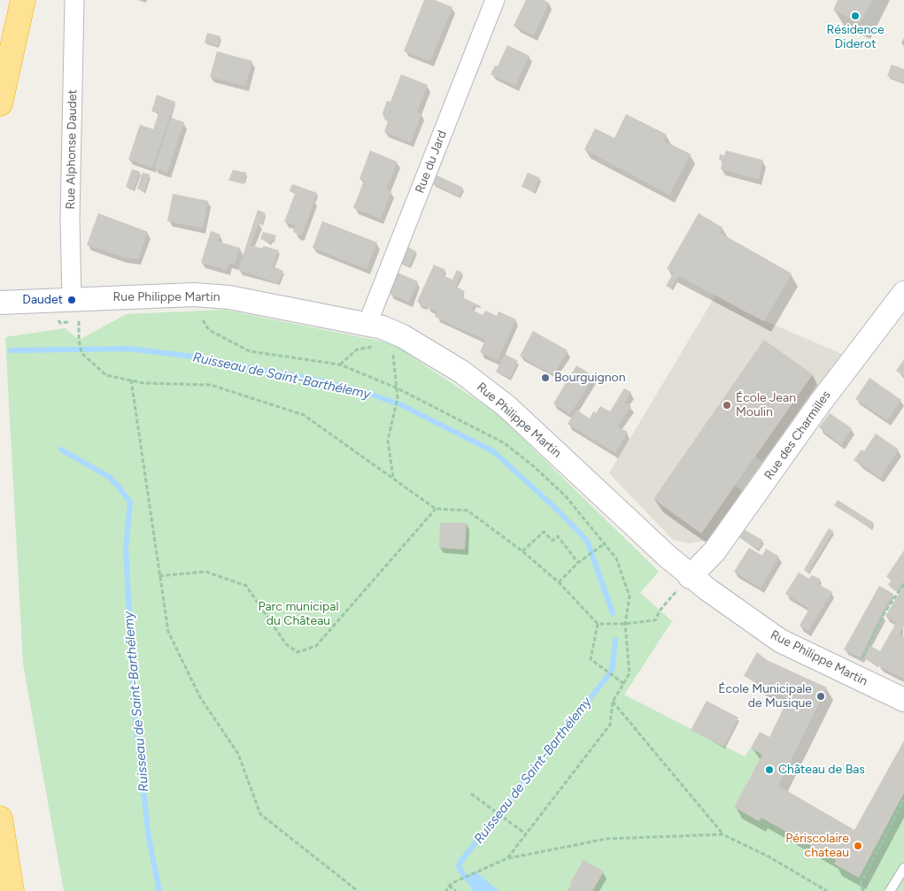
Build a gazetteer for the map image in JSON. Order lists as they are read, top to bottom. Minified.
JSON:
{"streets":{"street":["Rue Alphonse Daudet","Rue du Jard","Rue Philippe Martin","Rue des Charmilles"]},"crossings":[["Rue Alphonse Daudet","Rue Philippe Martin"],["Rue du Jard","Rue Philippe Martin"],["Rue Philippe Martin","Rue des Charmilles"]],"water":["Ruisseau de Saint-Barthélemy"],"parks":["Parc municipal du Château"],"places":["Résidence Diderot","Daudet","Bourguignon","École Jean Moulin","École Municipale de Musique","Château de Bas","Périscolaire chateau"]}
